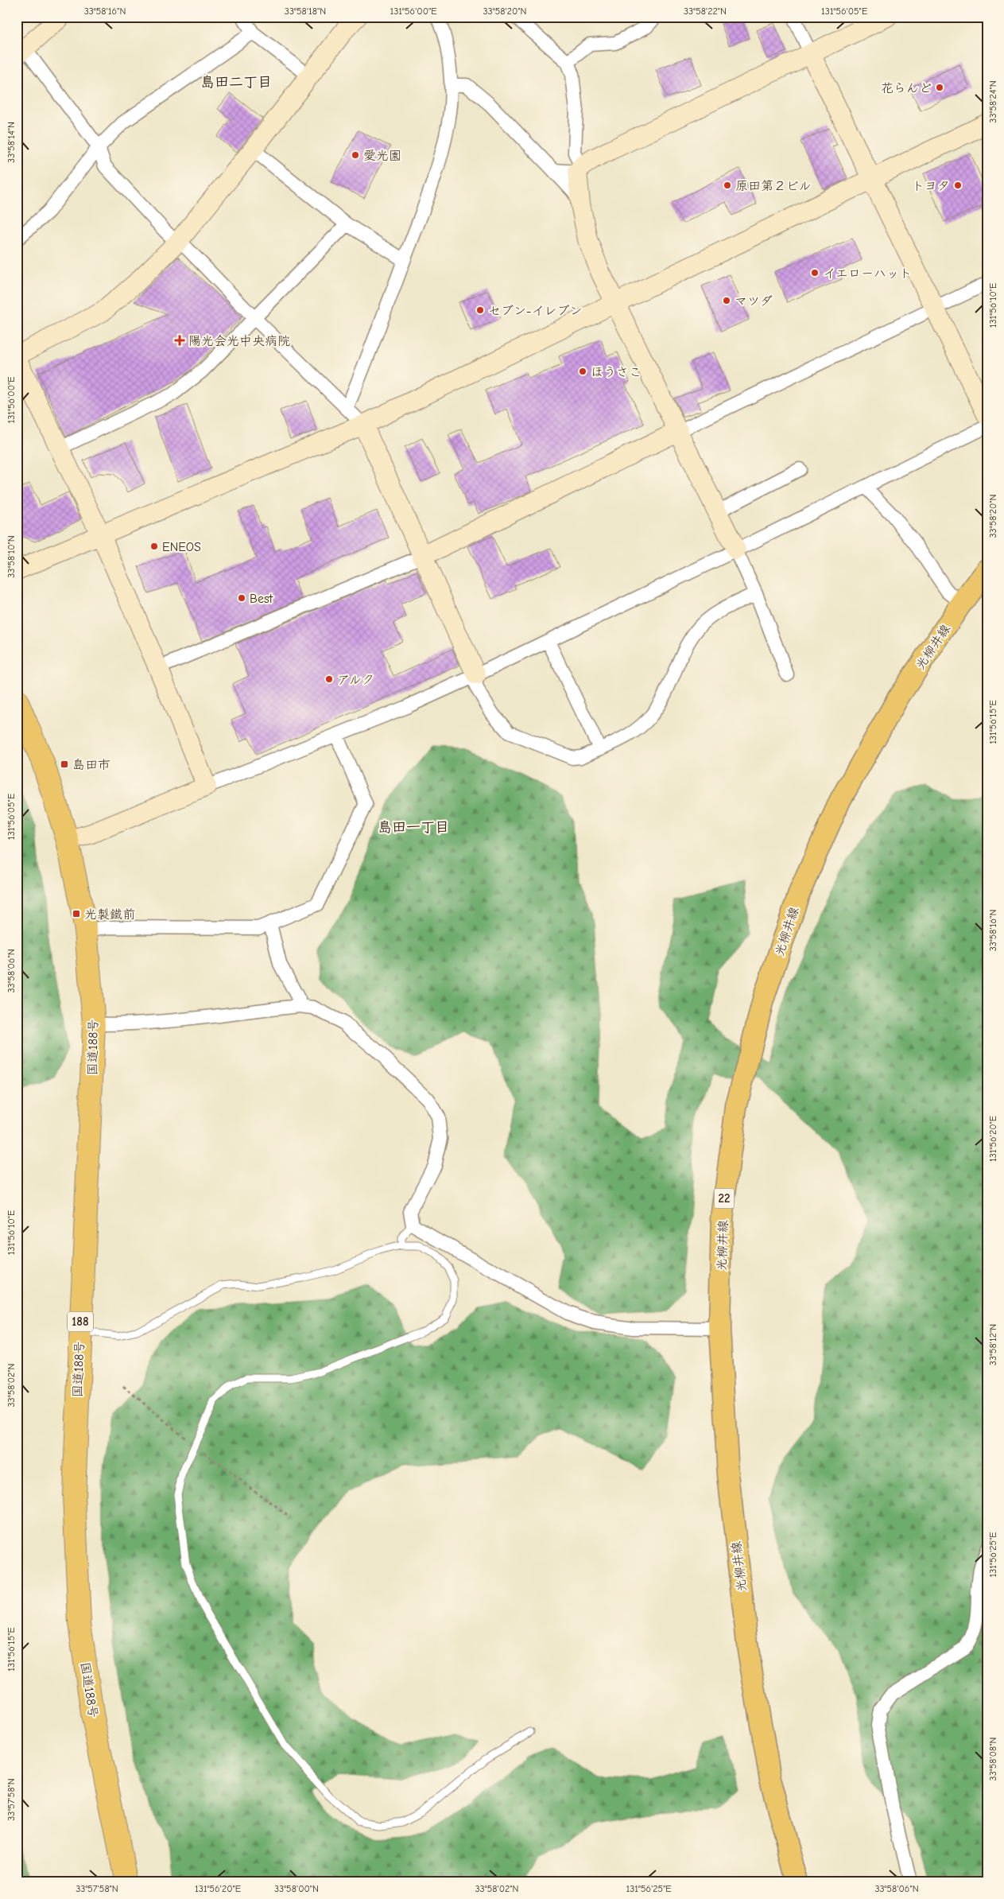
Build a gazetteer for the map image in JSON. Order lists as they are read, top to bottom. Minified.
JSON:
{"streets":{"highway":["国道188号","188"],"main road":["光柳井線","22"]},"districts":["島田二丁目","島田一丁目"],"places":{"other":["花らんど","愛光園","原田第２ビル","トヨタ","イエローハット","マツダ","セブン-イレブン","ほうさこ","ENEOS","Best","アルク"],"health":["陽光会光中央病院"],"transit":["島田市","光製鐵前"]},"coordinates":["33°58'16\"N","33°58'18\"N","131°56'00\"E","33°58'20\"N","33°58'22\"N","131°56'05\"E","33°58'24\"N","33°58'14\"N","131°56'10\"E","33°58'10\"N","131°56'15\"E","33°58'06\"N","131°56'20\"E","33°58'12\"N","33°58'02\"N","131°56'25\"E","33°58'08\"N","33°57'58\"N","33°58'00\"N"]}
